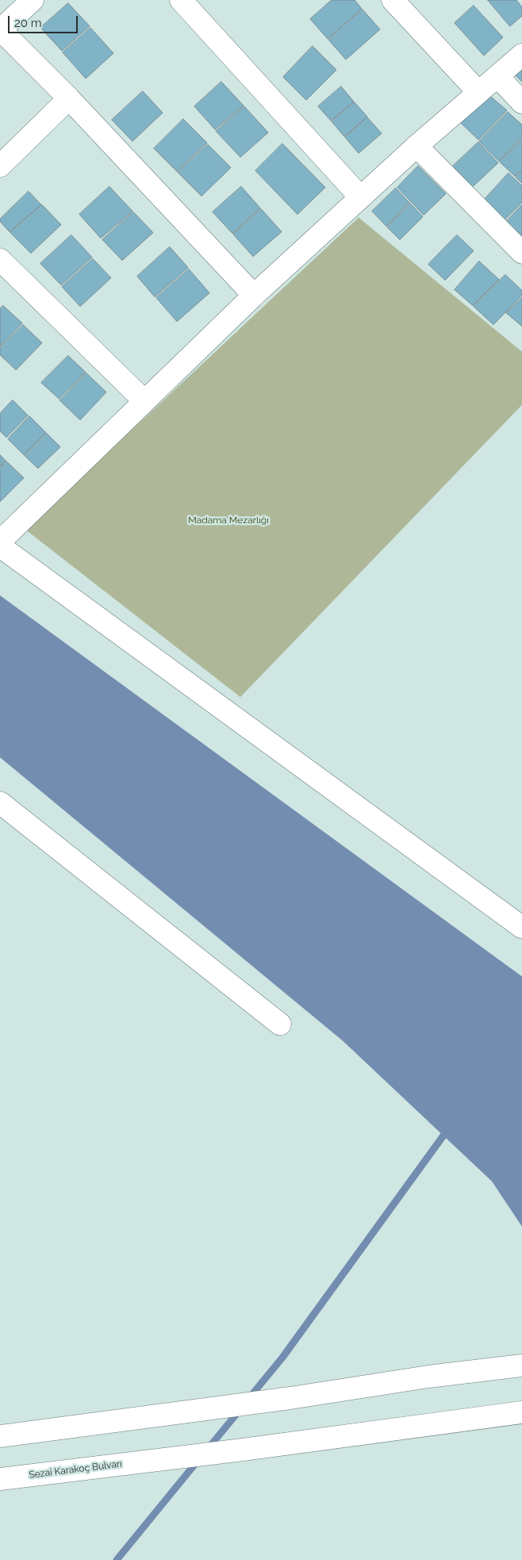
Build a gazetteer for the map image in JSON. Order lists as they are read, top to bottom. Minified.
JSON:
{"streets":{"street":["Sezai Karakoç Bulvarı"]},"parks":["Madama Mezarlığı"],"scale_bar":"20 m"}
